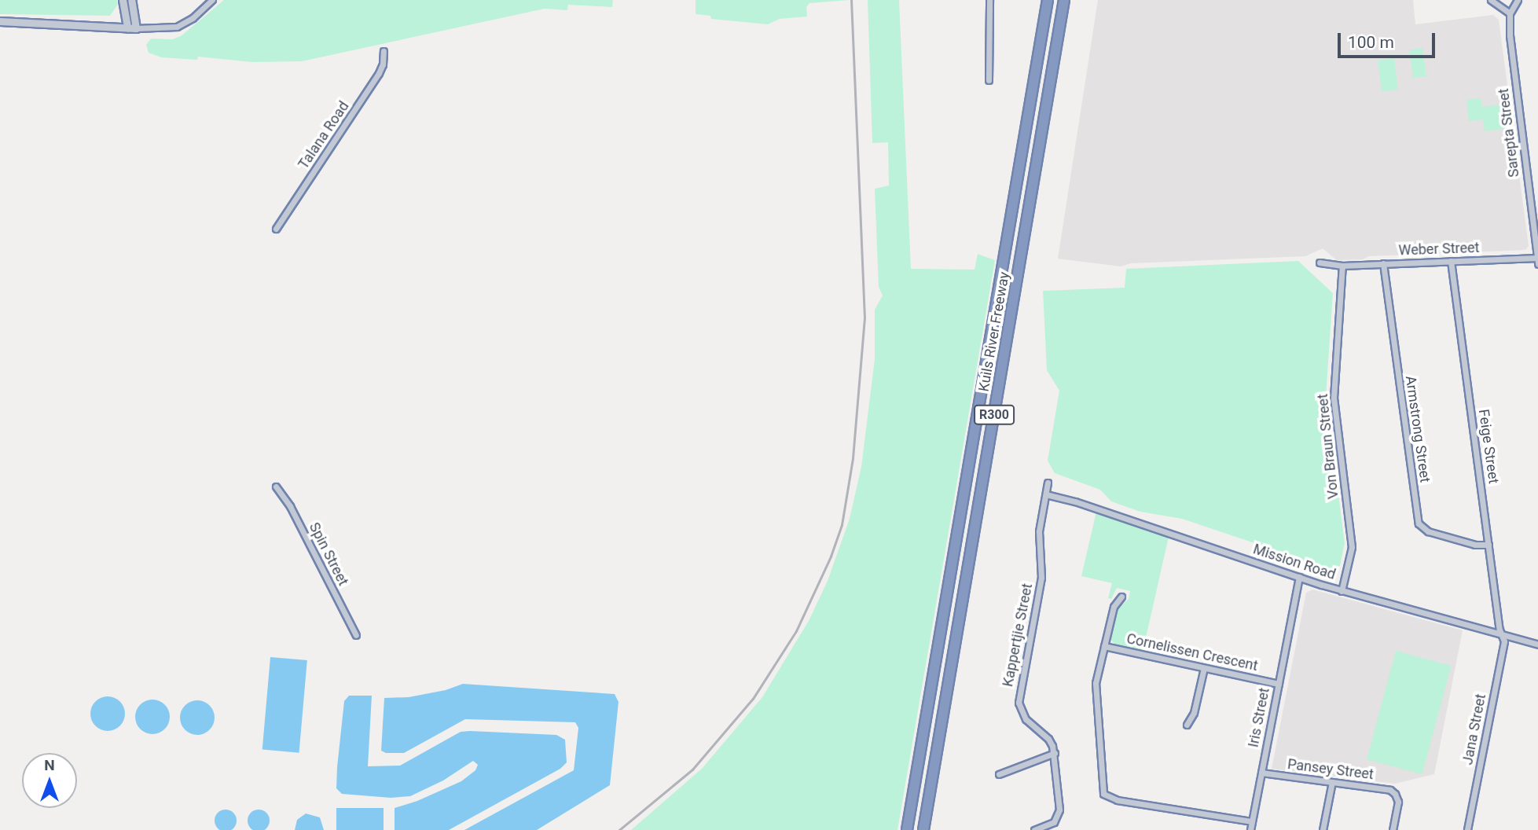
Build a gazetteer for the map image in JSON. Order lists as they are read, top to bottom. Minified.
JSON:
{"streets":{"highway":["Kuils River Freeway","R300"],"street":["Sarepta Street","Talana Road","Weber Street","Armstrong Street","Von Braun Street","Feige Street","Spin Street","Mission Road","Kappertjie Street","Cornelissen Crescent","Iris Street","Jana Street","Pansey Street"]},"crossings":[["Sarepta Street","Weber Street"],["Weber Street","Armstrong Street"],["Weber Street","Von Braun Street"],["Weber Street","Feige Street"],["Armstrong Street","Feige Street"],["Von Braun Street","Mission Road"],["Feige Street","Mission Road"],["Feige Street","Jana Street"],["Mission Road","Kappertjie Street"],["Mission Road","Iris Street"],["Mission Road","Jana Street"],["Cornelissen Crescent","Iris Street"],["Iris Street","Pansey Street"]],"scale_bar":"100 m","north":"top"}
